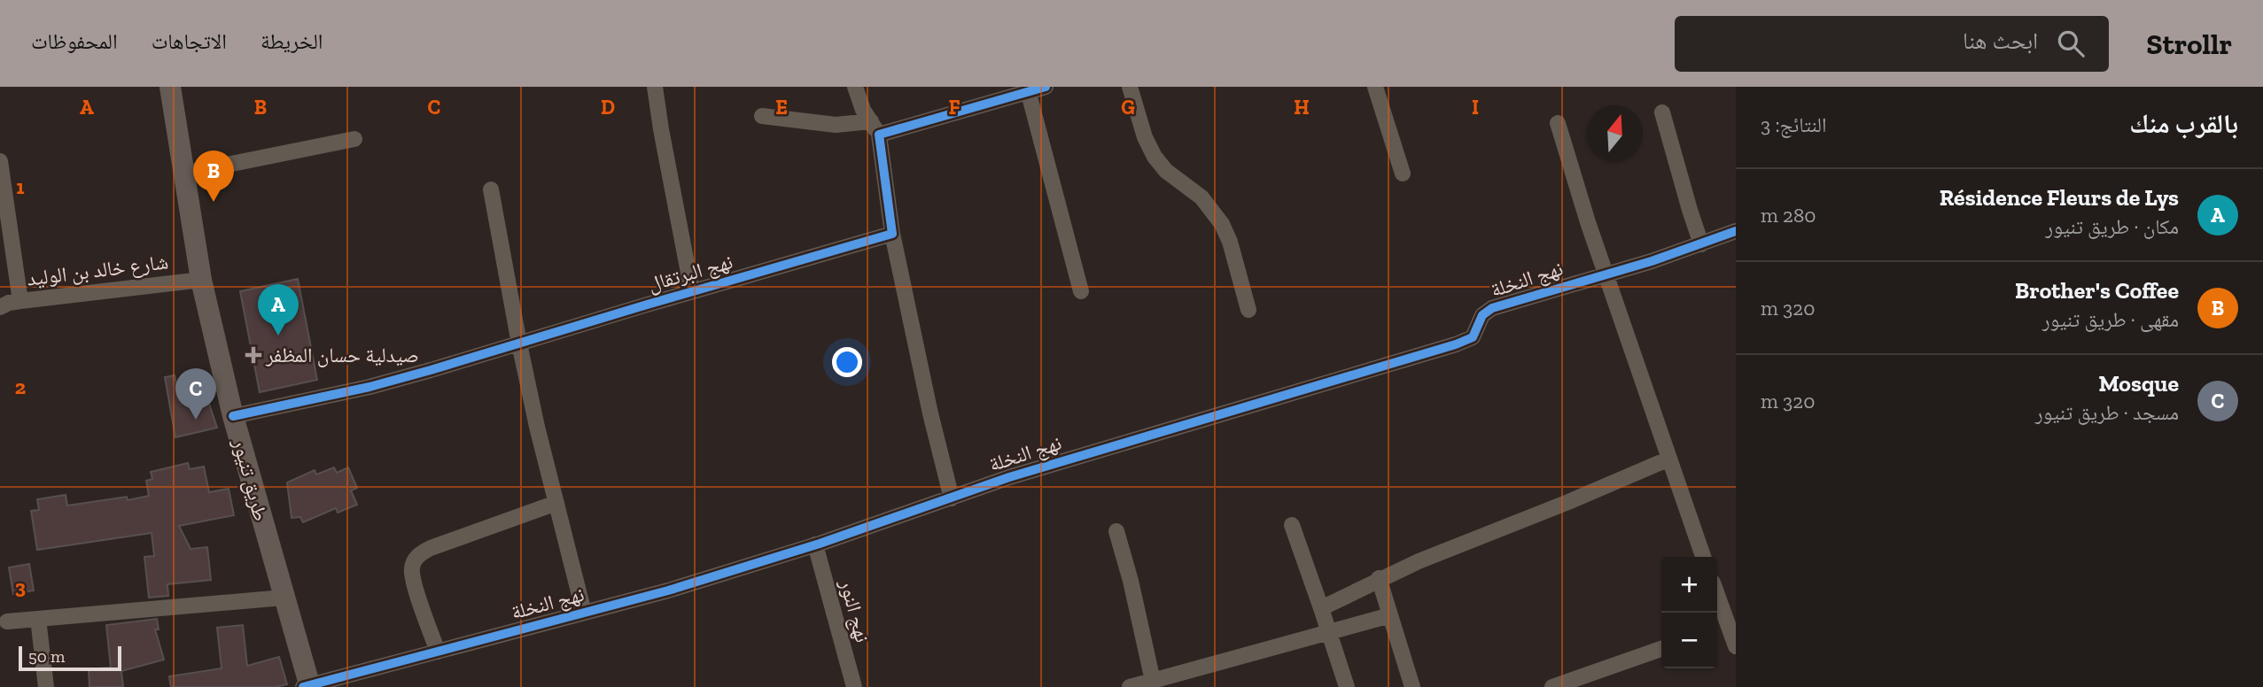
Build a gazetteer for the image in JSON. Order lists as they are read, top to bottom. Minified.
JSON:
{"streets":{"main road":["طريق تنيور"],"street":["شارع خالد بن الوليد","نهج البرتقال","نهج النخلة","نهج النور"]},"crossings":[["شارع خالد بن الوليد","طريق تنيور"],["نهج البرتقال","طريق تنيور"],["نهج النخلة","طريق تنيور"],["نهج النخلة","نهج النور"]],"places":{"health":["صيدلية حسان المظفر"]},"scale_bar":"50 m","north":"top","page":{"header":"Strollr","search":"ابحث هنا","nav":["الخريطة","الاتجاهات","المحفوظات"],"heading":["بالقرب منك","النتائج: 3"],"pins":["B","A","C"],"list":[{"mark":"A","name":"Résidence Fleurs de Lys","note":"مكان · طريق تنيور","value":"280 m"},{"mark":"B","name":"Brother's Coffee","note":"مقهى · طريق تنيور","value":"320 m"},{"mark":"C","name":"Mosque","note":"مسجد · طريق تنيور","value":"320 m"}],"map_buttons":["+","−"],"scale":"50 m"},"grid":{"columns":["A","B","C","D","E","F","G","H","I"],"rows":["1","2","3"]}}
